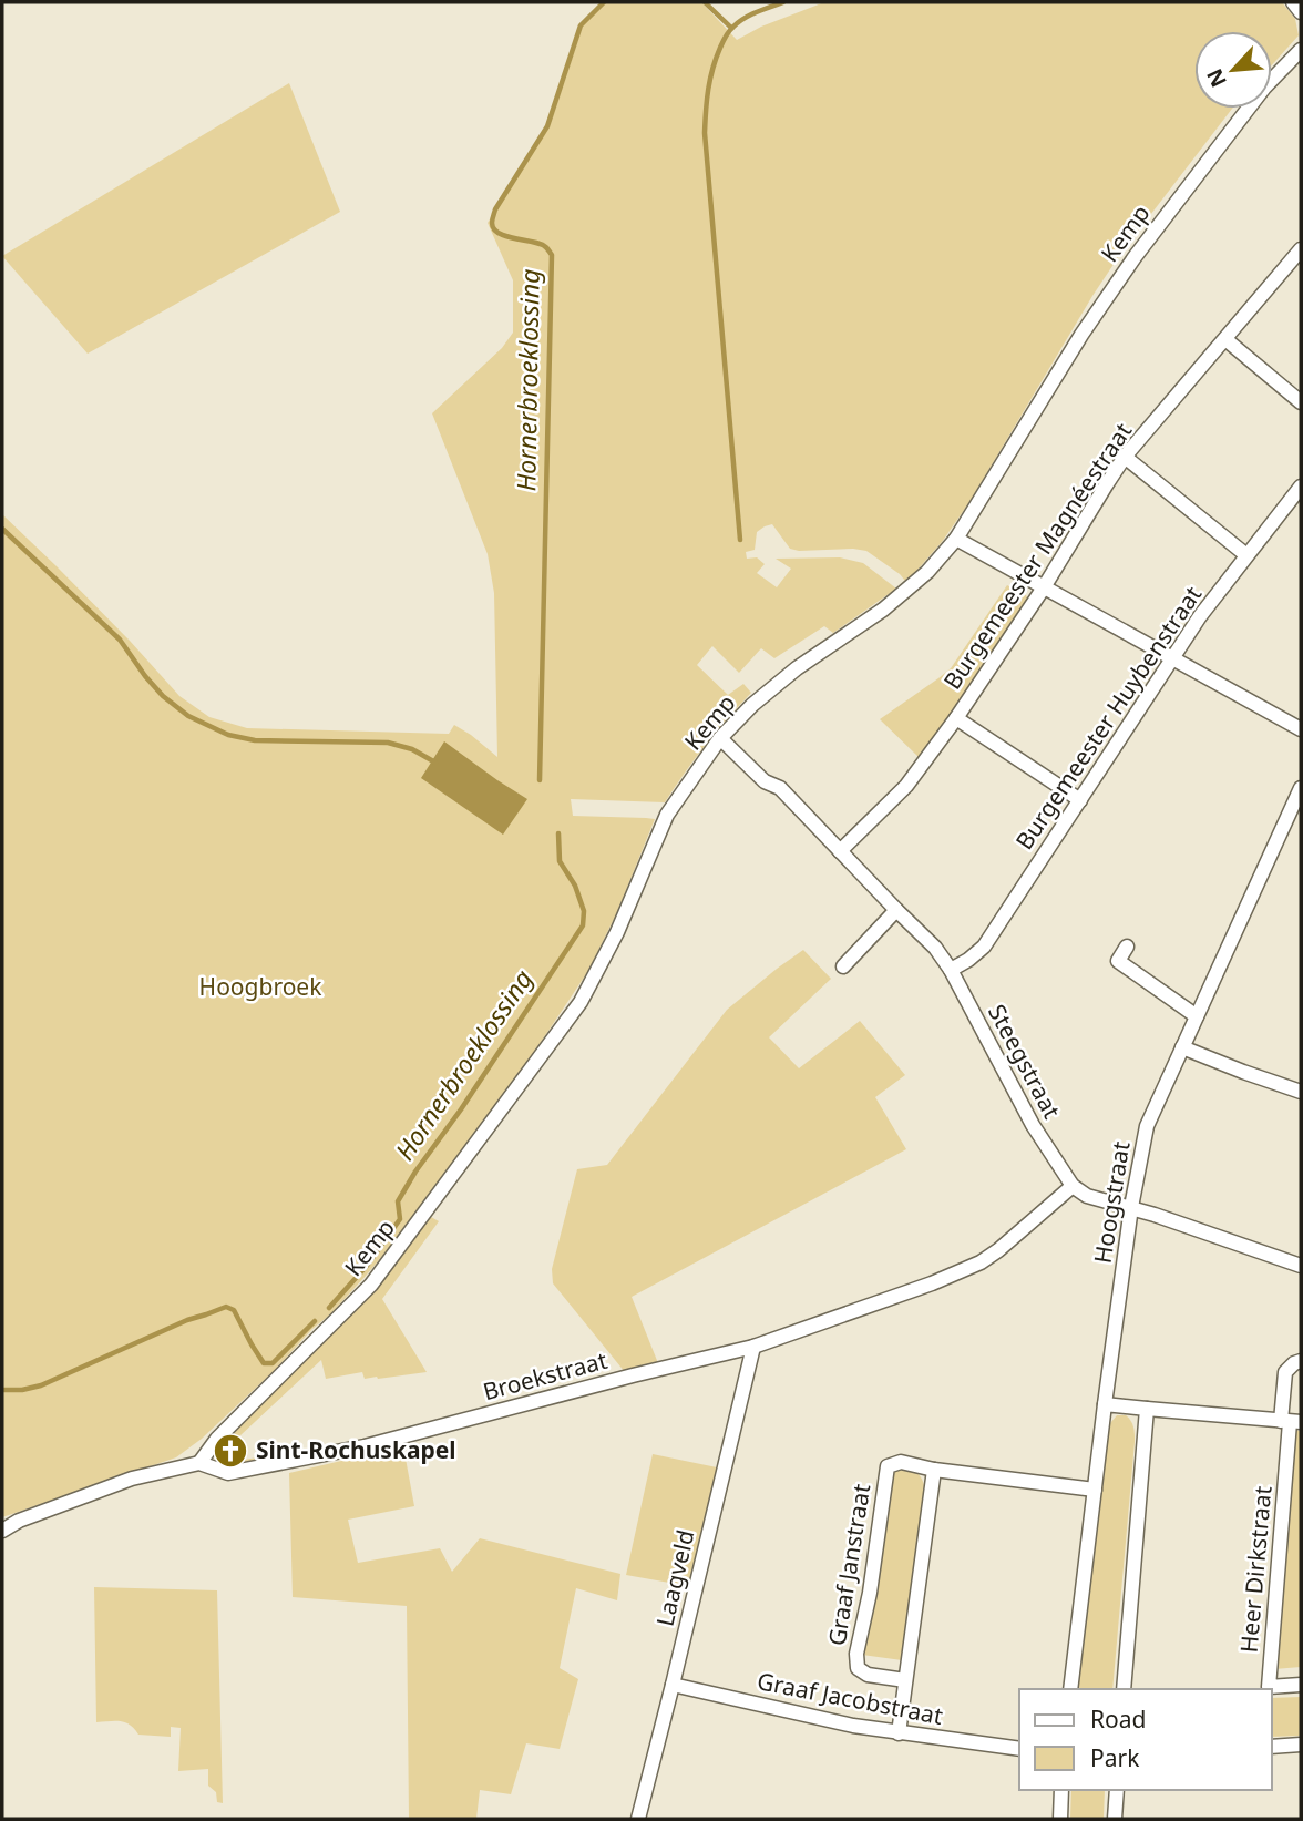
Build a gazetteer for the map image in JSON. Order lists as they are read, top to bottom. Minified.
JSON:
{"streets":{"street":["Kemp","Burgemeester Magnéestraat","Burgemeester Huybenstraat","Steegstraat","Hoogstraat","Broekstraat","Graaf Janstraat","Heer Dirkstraat","Laagveld","Graaf Jacobstraat"]},"crossings":[["Kemp","Steegstraat"],["Kemp","Broekstraat"],["Burgemeester Magnéestraat","Steegstraat"],["Burgemeester Huybenstraat","Steegstraat"],["Steegstraat","Broekstraat"],["Hoogstraat","Graaf Janstraat"],["Broekstraat","Laagveld"],["Laagveld","Graaf Jacobstraat"]],"water":["Hornerbroeklossing"],"parks":["Hoogbroek"],"places":{"church":["Sint-Rochuskapel"]},"legend":["Road","Park"],"north":"bottom left"}
